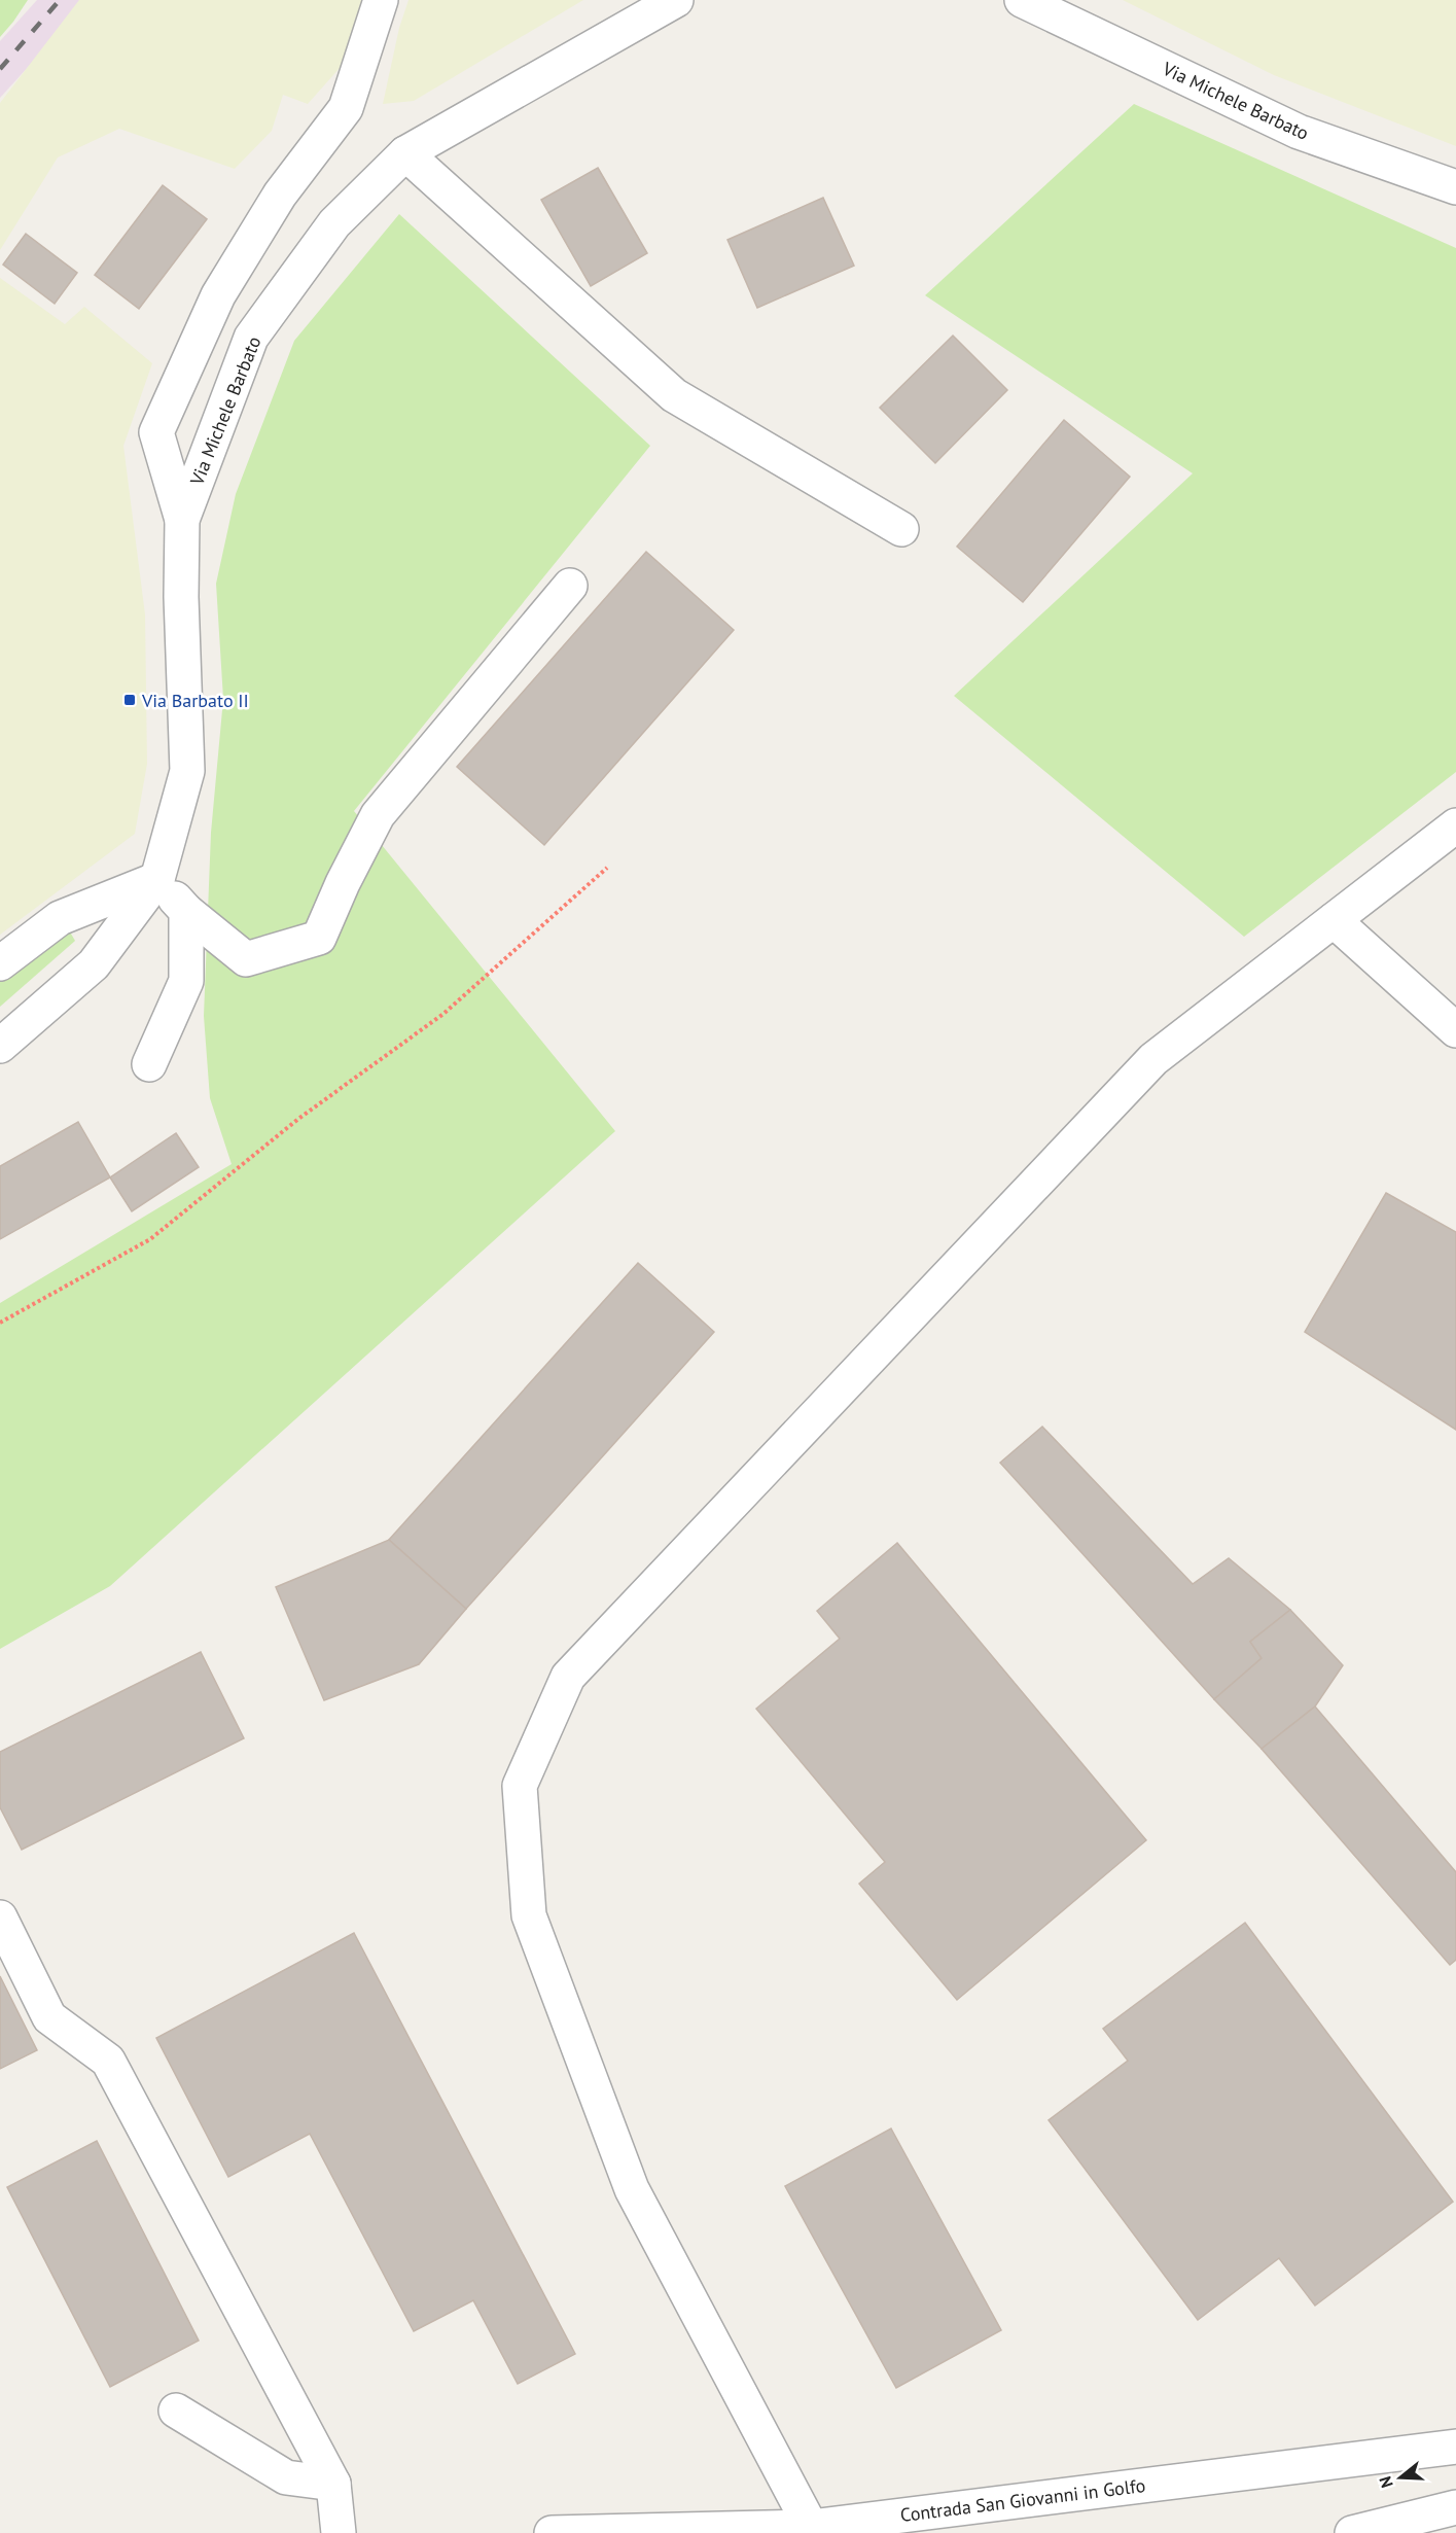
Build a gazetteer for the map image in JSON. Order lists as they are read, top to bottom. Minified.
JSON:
{"streets":{"street":["Via Michele Barbato","Contrada San Giovanni in Golfo"]},"places":{"transit":["Via Barbato II"]},"north":"left"}
